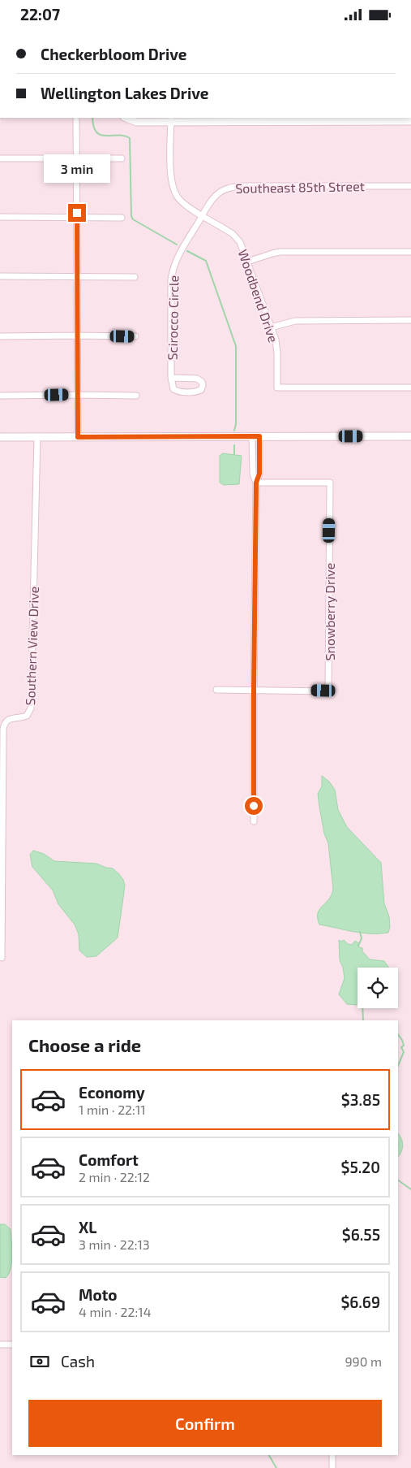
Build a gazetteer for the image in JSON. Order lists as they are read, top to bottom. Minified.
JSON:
{"streets":{"street":["Southeast 85th Street","Woodbend Drive","Scirocco Circle","Snowberry Drive","Southern View Drive"]},"crossings":[["Southeast 85th Street","Woodbend Drive"],["Southeast 85th Street","Scirocco Circle"],["Woodbend Drive","Scirocco Circle"]],"page":{"status":"22:07","banner":["Checkerbloom Drive","Wellington Lakes Drive"],"bubble":"3 min","heading":"Choose a ride","list":[{"name":"Economy","note":"1 min · 22:11","value":"$3.85"},{"name":"Comfort","note":"2 min · 22:12","value":"$5.20"},{"name":"XL","note":"3 min · 22:13","value":"$6.55"},{"name":"Moto","note":"4 min · 22:14","value":"$6.69"}],"pay":["Cash","990 m"],"buttons":"Confirm"}}
